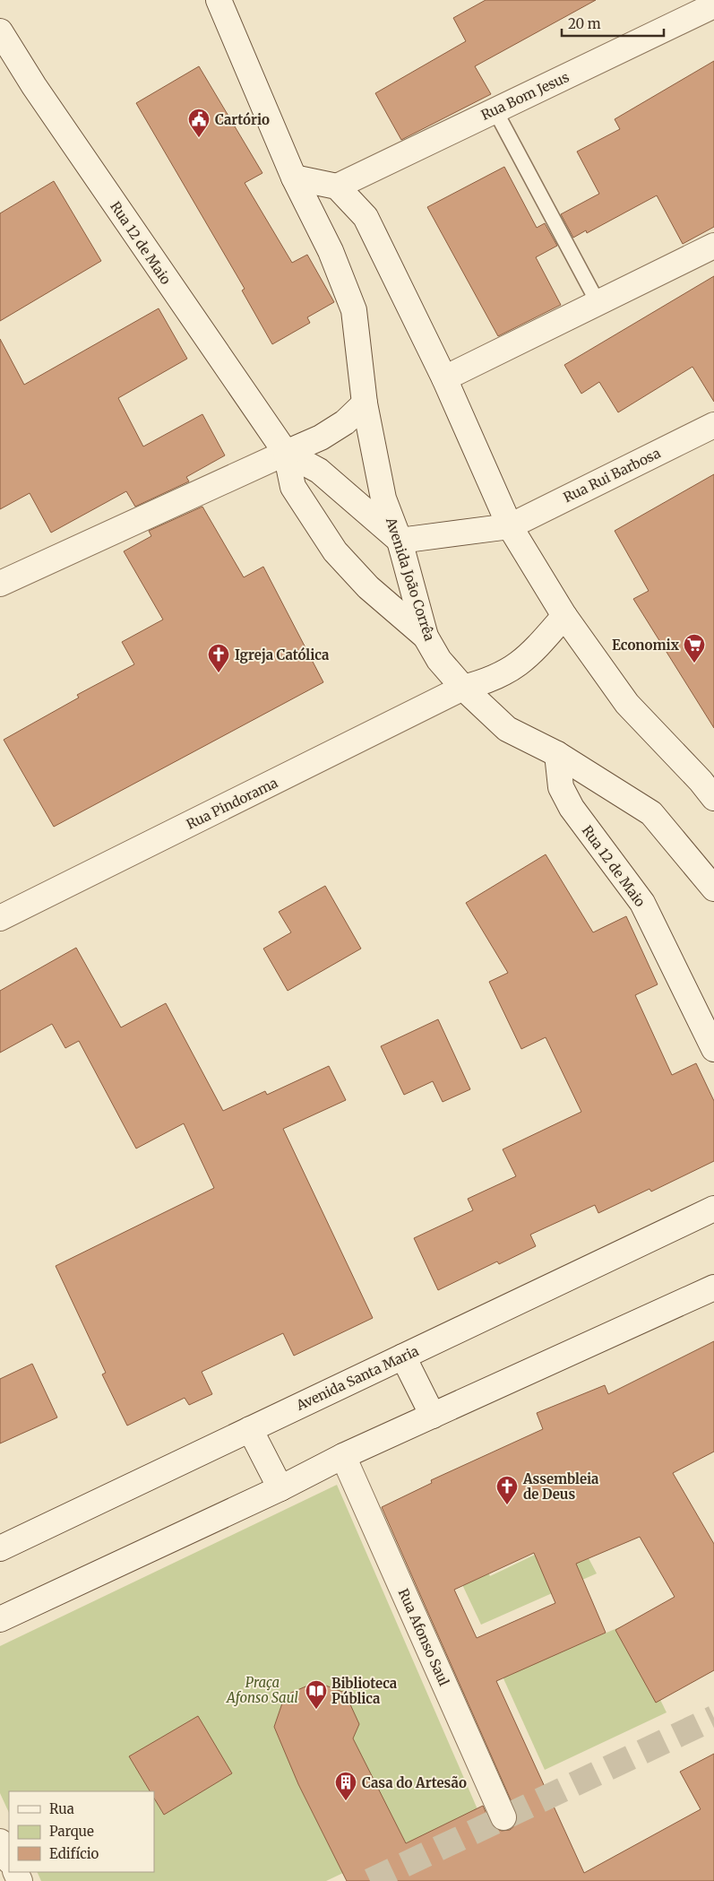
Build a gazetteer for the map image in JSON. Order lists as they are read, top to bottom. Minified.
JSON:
{"streets":{"main road":["Rua Bom Jesus","Rua 12 de Maio","Rua Rui Barbosa","Avenida João Corrêa","Rua Pindorama","Avenida Santa Maria","Rua Afonso Saul"]},"crossings":[["Rua 12 de Maio","Rua Rui Barbosa"],["Rua 12 de Maio","Avenida João Corrêa"],["Rua Rui Barbosa","Avenida João Corrêa"],["Avenida João Corrêa","Rua Pindorama"]],"parks":["Praça Afonso Saul"],"places":{"public building":["Cartório"],"supermarket":["Economix"],"church":["Igreja Católica","Assembleia de Deus"],"library":["Biblioteca Pública"],"building":["Casa do Artesão"]},"legend":["Rua","Parque","Edifício"],"scale_bar":"20 m"}
